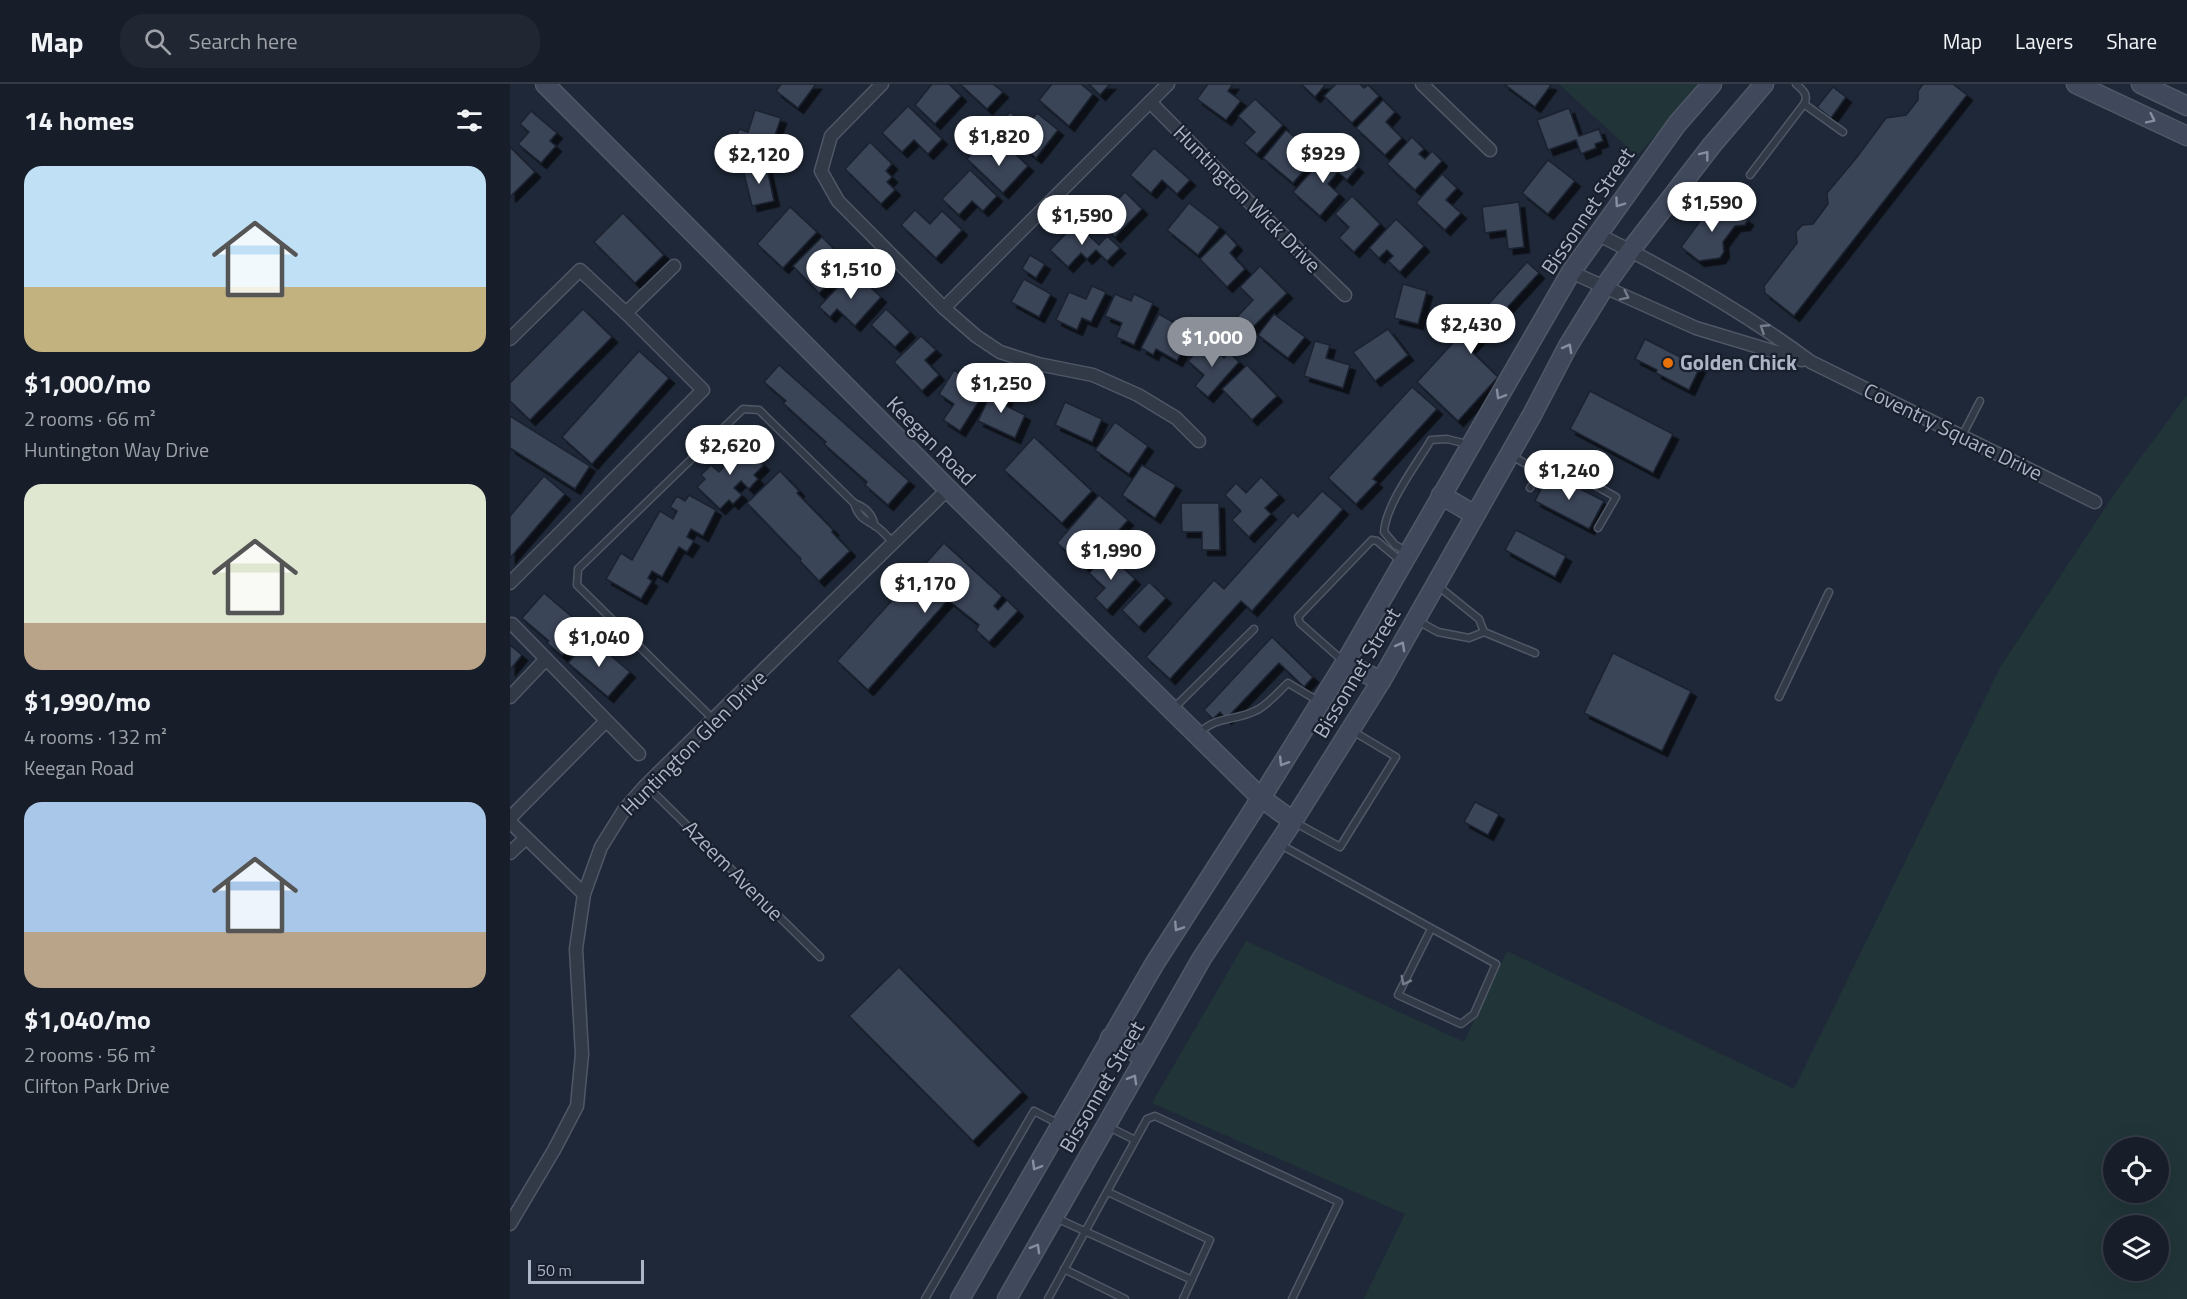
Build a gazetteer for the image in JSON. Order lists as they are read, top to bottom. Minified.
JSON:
{"streets":{"main road":["Bissonnet Street","Keegan Road"],"street":["Huntington Wick Drive","Coventry Square Drive","Huntington Glen Drive"],"lane":["Azeem Avenue"]},"crossings":[["Bissonnet Street","Coventry Square Drive"],["Bissonnet Street","Keegan Road"],["Keegan Road","Huntington Glen Drive"],["Huntington Glen Drive","Azeem Avenue"]],"places":["Golden Chick"],"scale_bar":"50 m","page":{"header":"Map","search":"Search here","nav":["Map","Layers","Share"],"heading":"14 homes","price":["$1,820","$929","$2,120","$1,590","$1,590","$1,510","$2,430","$1,000","$1,250","$2,620","$1,240","$1,990","$1,170","$1,040"],"list":[{"name":"$1,000/mo","note":"2 rooms · 66 m² · Huntington Way Drive"},{"name":"$1,990/mo","note":"4 rooms · 132 m² · Keegan Road"},{"name":"$1,040/mo","note":"2 rooms · 56 m² · Clifton Park Drive"}],"scale":"50 m"}}
